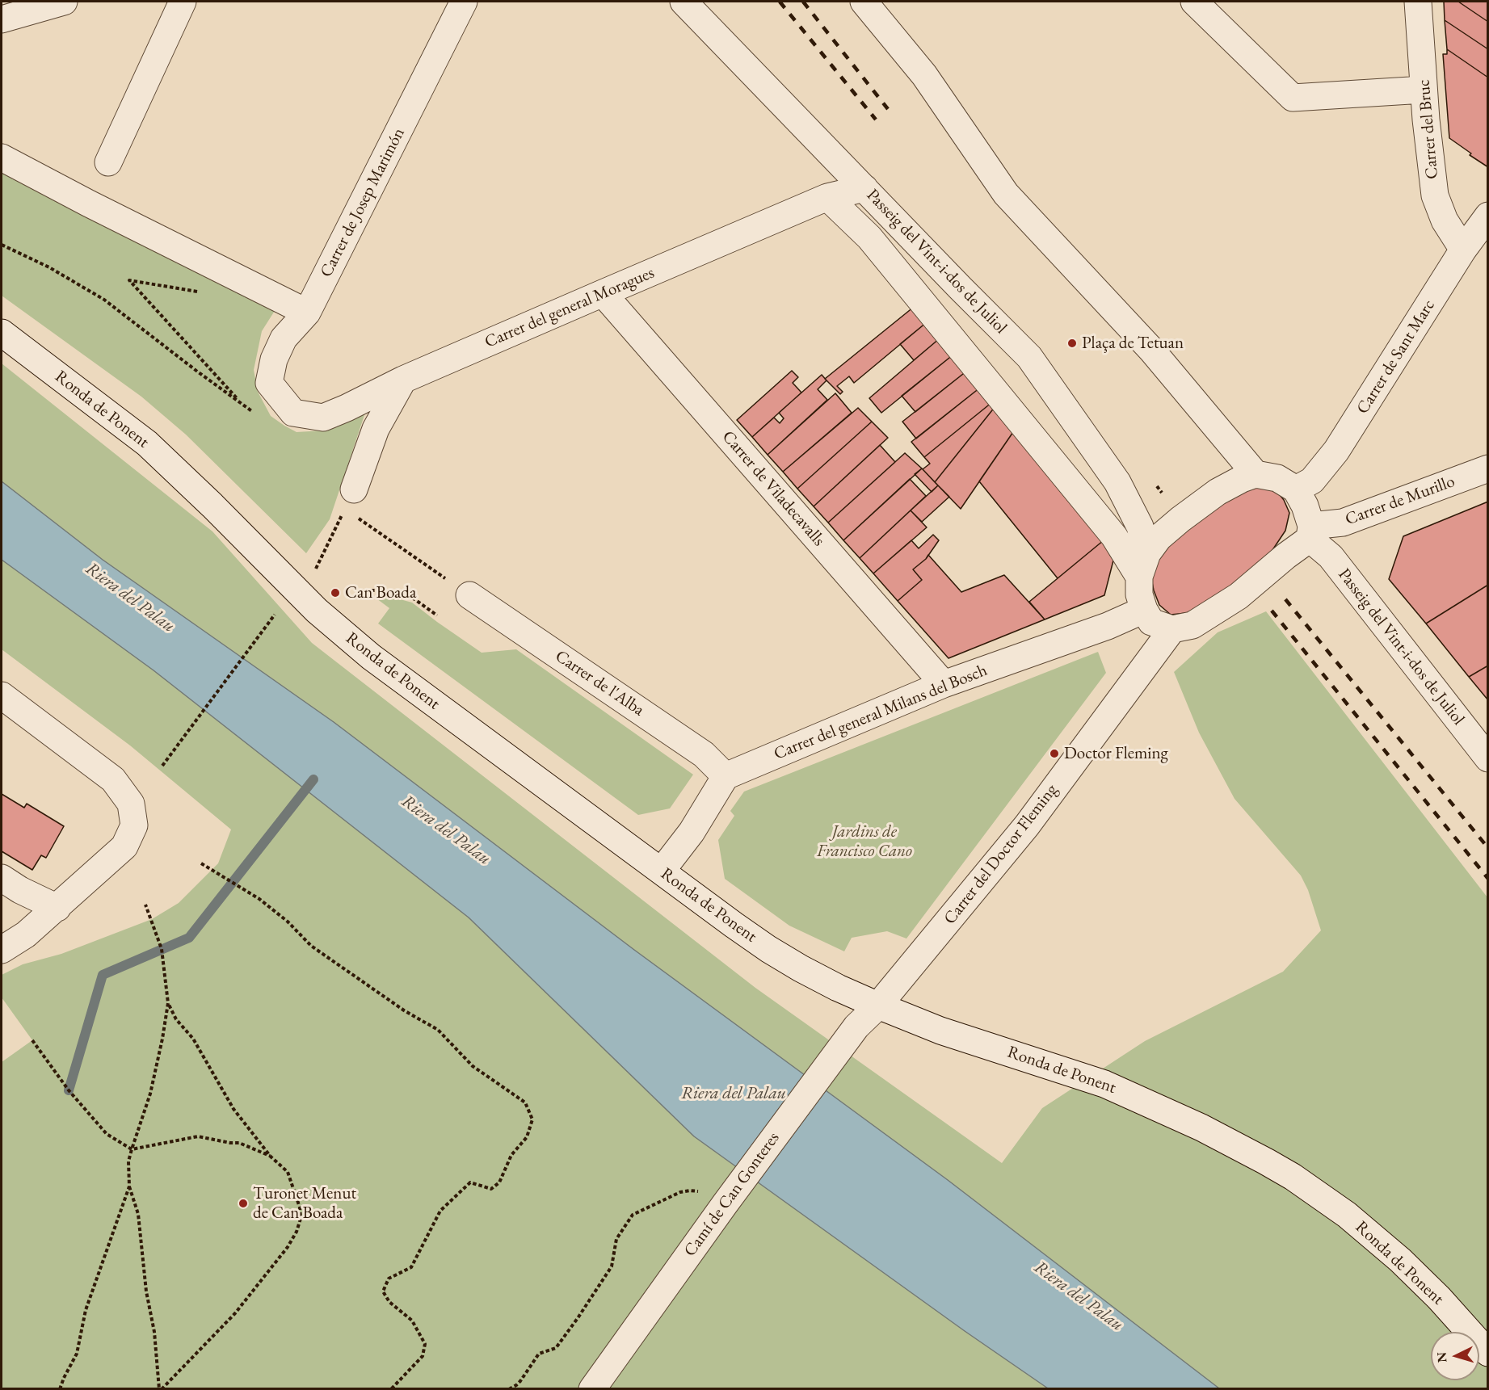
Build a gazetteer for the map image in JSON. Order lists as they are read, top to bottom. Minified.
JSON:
{"streets":{"street":["Carrer del Bruc","Carrer de Josep Marimón","Passeig del Vint-i-dos de Juliol","Carrer del general Moragues","Carrer de Sant Marc","Ronda de Ponent","Carrer de Viladecavalls","Carrer de Murillo","Carrer de l'Alba","Carrer del general Milans del Bosch","Carrer del Doctor Fleming","Camí de Can Gonteres"]},"crossings":[["Carrer del Bruc","Carrer de Sant Marc"],["Carrer de Josep Marimón","Carrer del general Moragues"],["Passeig del Vint-i-dos de Juliol","Carrer del general Moragues"],["Passeig del Vint-i-dos de Juliol","Carrer de Murillo"],["Passeig del Vint-i-dos de Juliol","Carrer del general Milans del Bosch"],["Carrer del general Moragues","Carrer de Viladecavalls"],["Ronda de Ponent","Carrer del Doctor Fleming"],["Ronda de Ponent","Camí de Can Gonteres"],["Carrer de Viladecavalls","Carrer del general Milans del Bosch"],["Carrer de l'Alba","Carrer del general Milans del Bosch"],["Carrer del Doctor Fleming","Camí de Can Gonteres"]],"water":["Riera del Palau"],"parks":["Jardins de Francisco Cano"],"places":["Plaça de Tetuan","Can Boada","Doctor Fleming","Turonet Menut de Can Boada"],"north":"left"}
